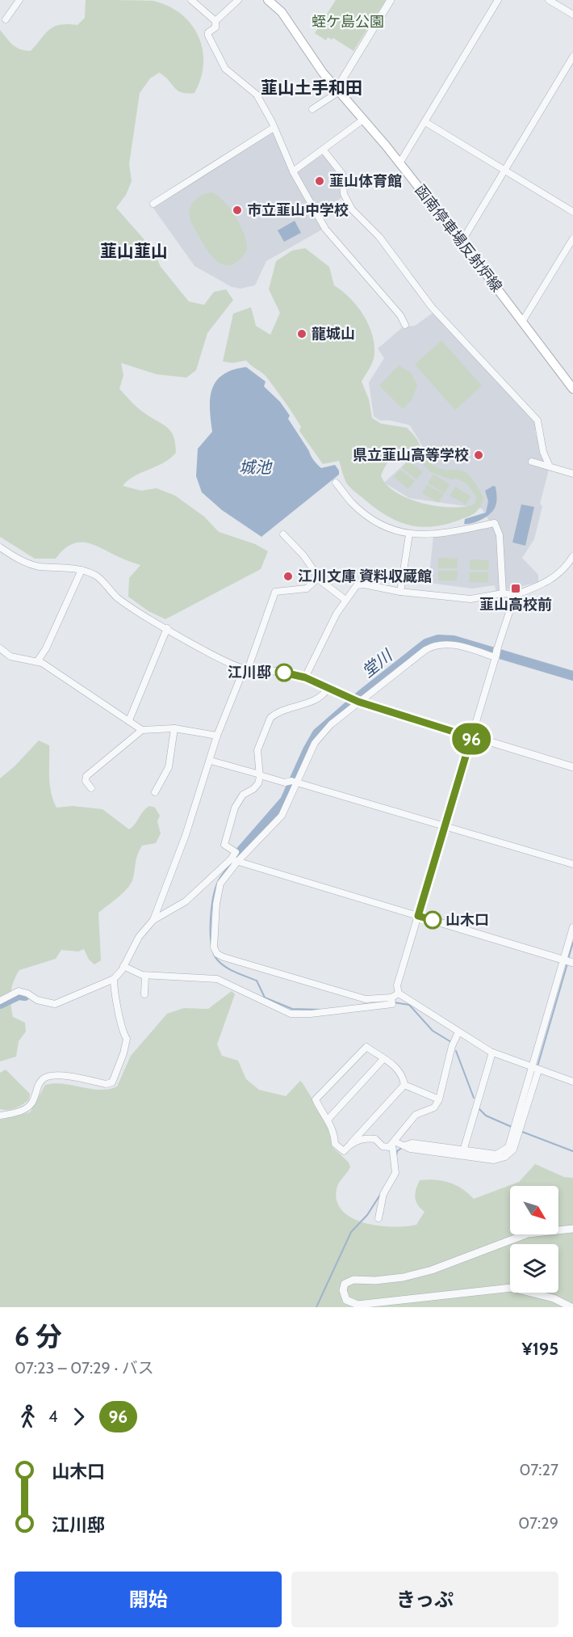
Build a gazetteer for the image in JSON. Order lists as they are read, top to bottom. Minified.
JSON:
{"streets":{"main road":["函南停車場反射炉線"]},"districts":["韮山土手和田","韮山韮山"],"water":["城池","堂川"],"parks":["蛭ケ島公園"],"places":{"other":["韮山体育館","市立韮山中学校","龍城山","県立韮山高等学校","江川文庫 資料収蔵館","江川邸","山木口"],"transit":["韮山高校前"]},"lines":["bus line 96"],"north":"bottom right","page":{"on_map":"96","heading":["6 分","07:23 – 07:29 · バス","¥195"],"legs":["4","96"],"list":[{"name":"山木口","value":"07:27"},{"name":"江川邸","value":"07:29"}],"buttons":["開始","きっぷ"]}}
